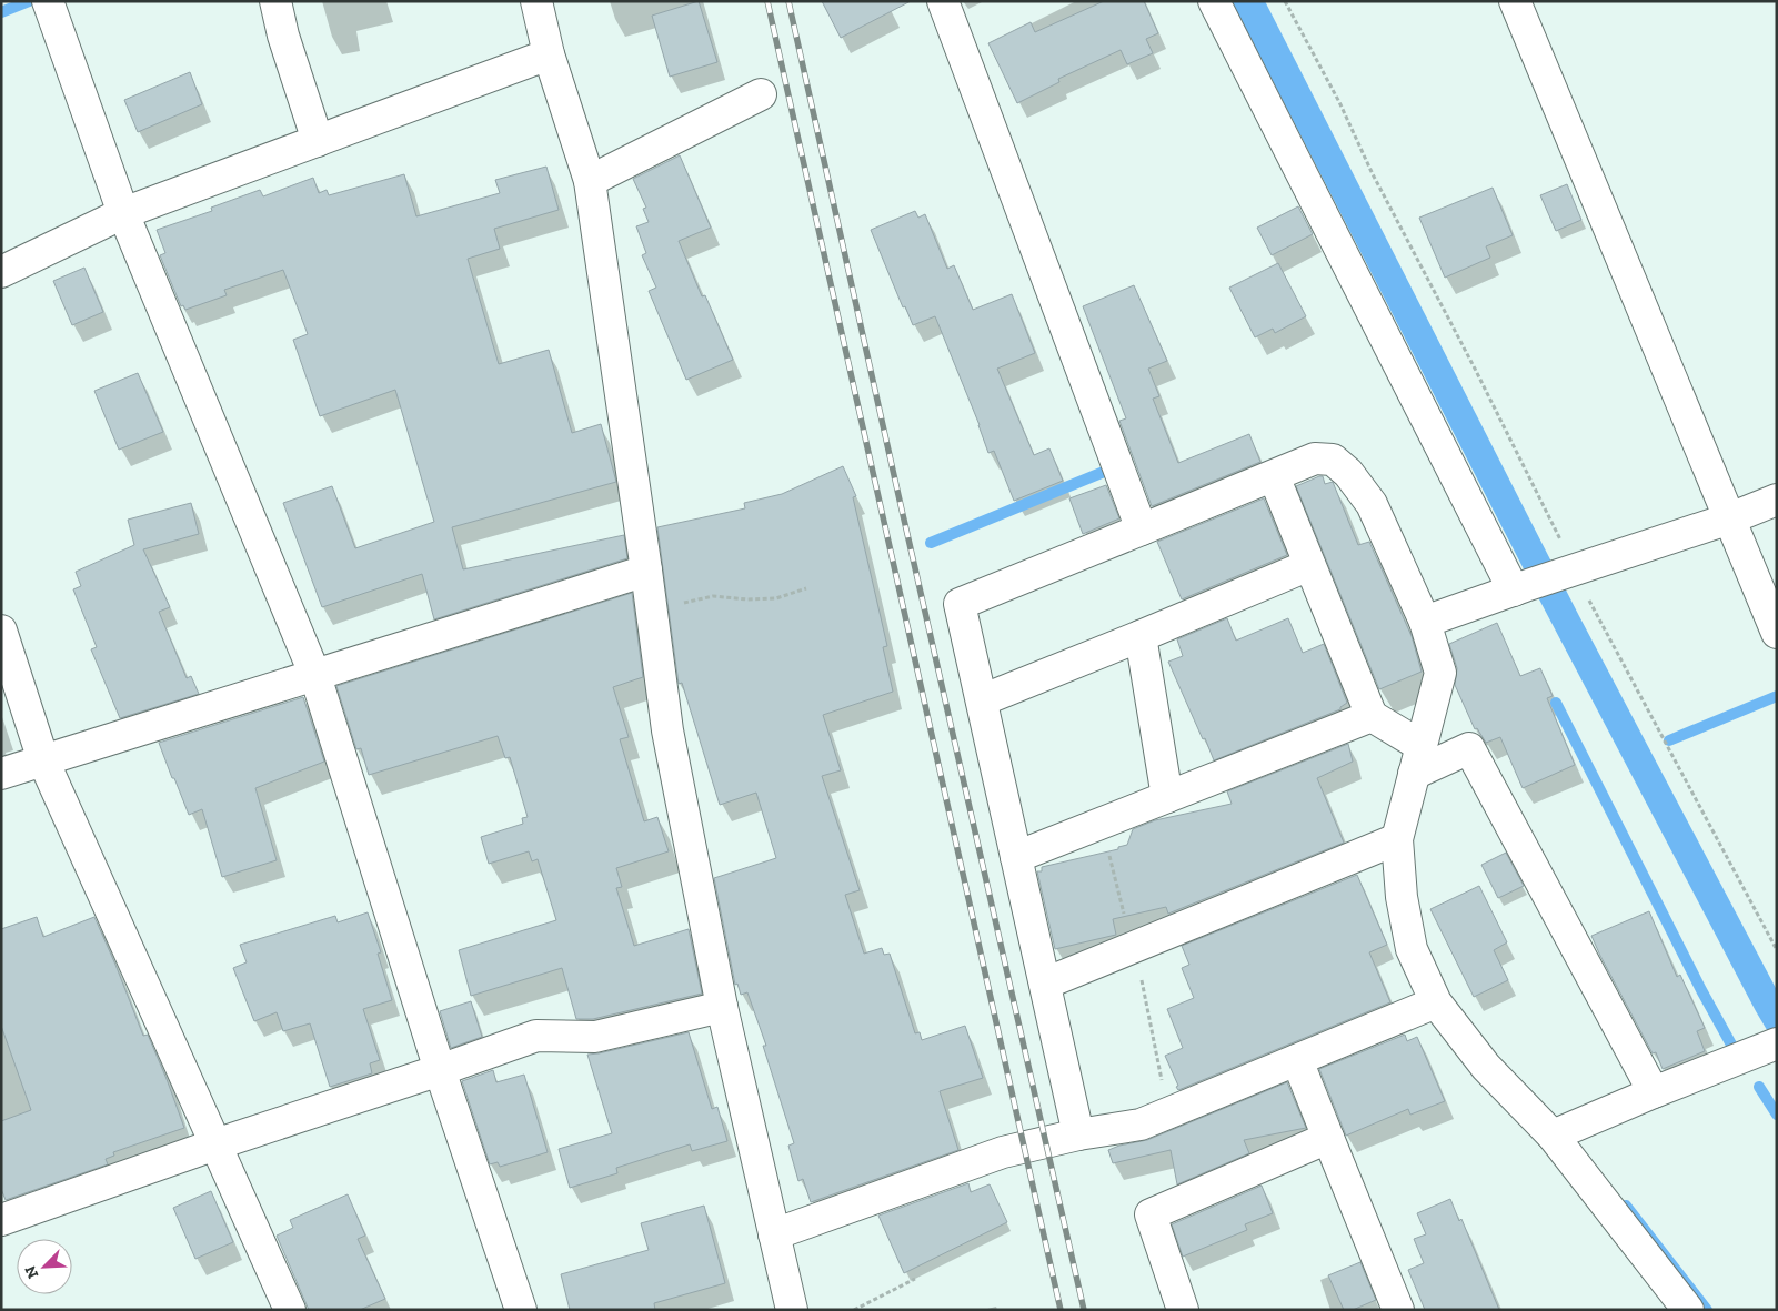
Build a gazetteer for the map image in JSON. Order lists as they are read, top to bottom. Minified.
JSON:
{"north":"bottom left"}
